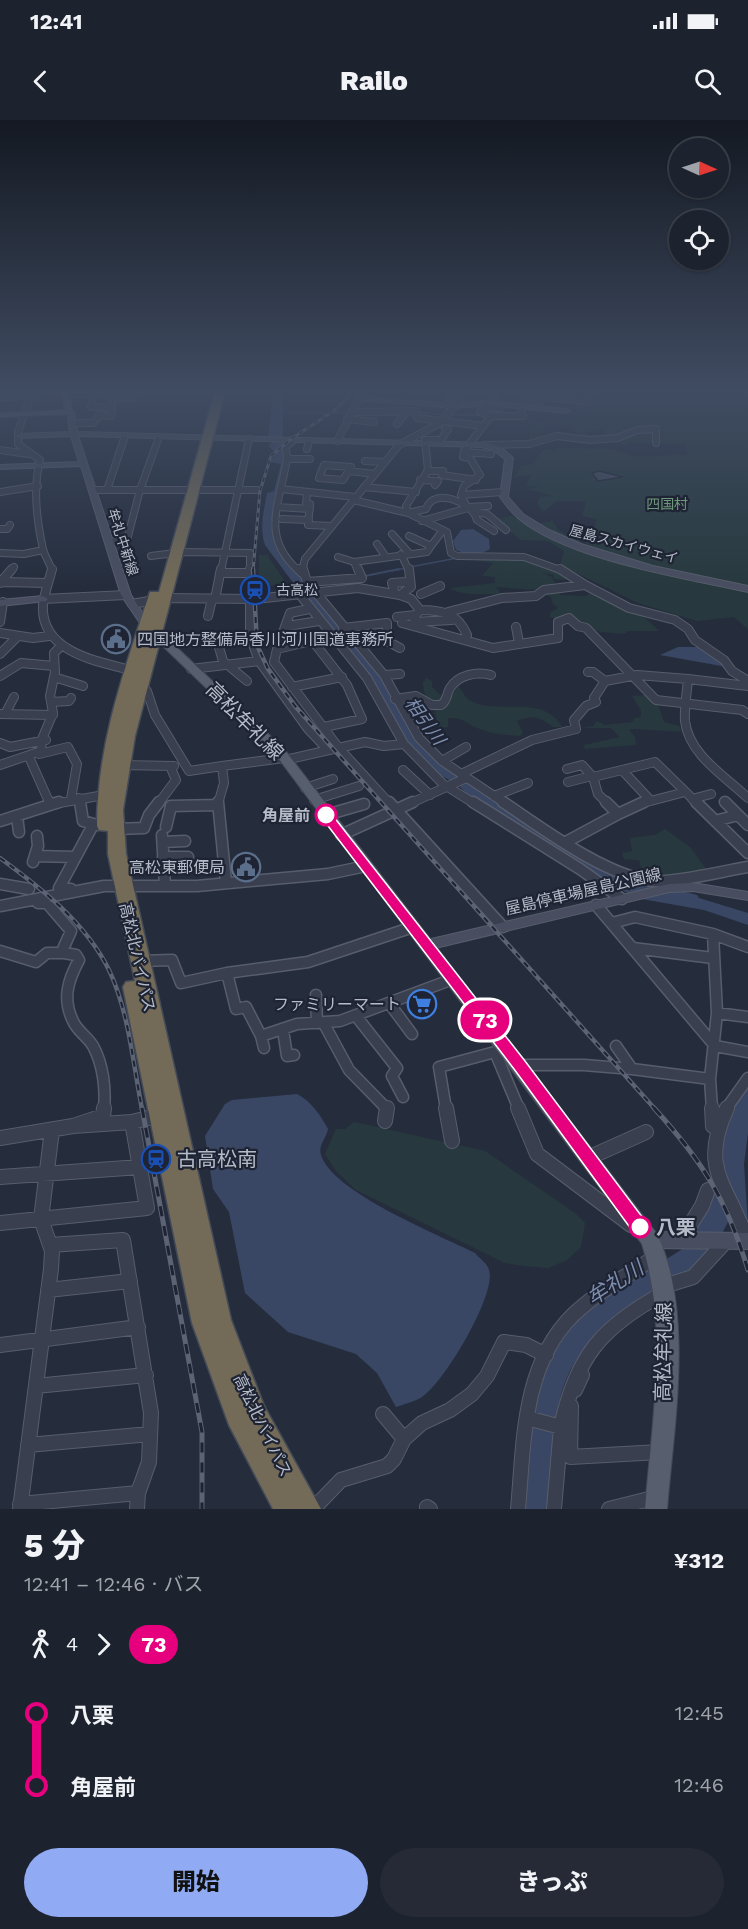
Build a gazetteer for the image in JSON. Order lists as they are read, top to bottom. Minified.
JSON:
{"streets":{"highway":["高松北バイパス"],"main road":["高松牟礼線"],"street":["牟礼中新線","屋島スカイウェイ","屋島停車場屋島公園線"]},"crossings":[["牟礼中新線","高松牟礼線"],["牟礼中新線","高松北バイパス"],["高松牟礼線","屋島停車場屋島公園線"],["高松牟礼線","高松北バイパス"]],"water":["相引川","牟礼川"],"parks":["四国村"],"places":{"station":["古高松","古高松南"],"public building":["四国地方整備局香川河川国道事務所","高松東郵便局"],"other":["角屋前","八栗"],"supermarket":["ファミリーマート"]},"lines":["bus line 73"],"north":"right","page":{"status":"12:41","header":"Railo","on_map":"73","heading":["5 分","12:41 – 12:46 · バス","¥312"],"legs":["4","73"],"list":[{"name":"八栗","value":"12:45"},{"name":"角屋前","value":"12:46"}],"buttons":["開始","きっぷ"]}}
